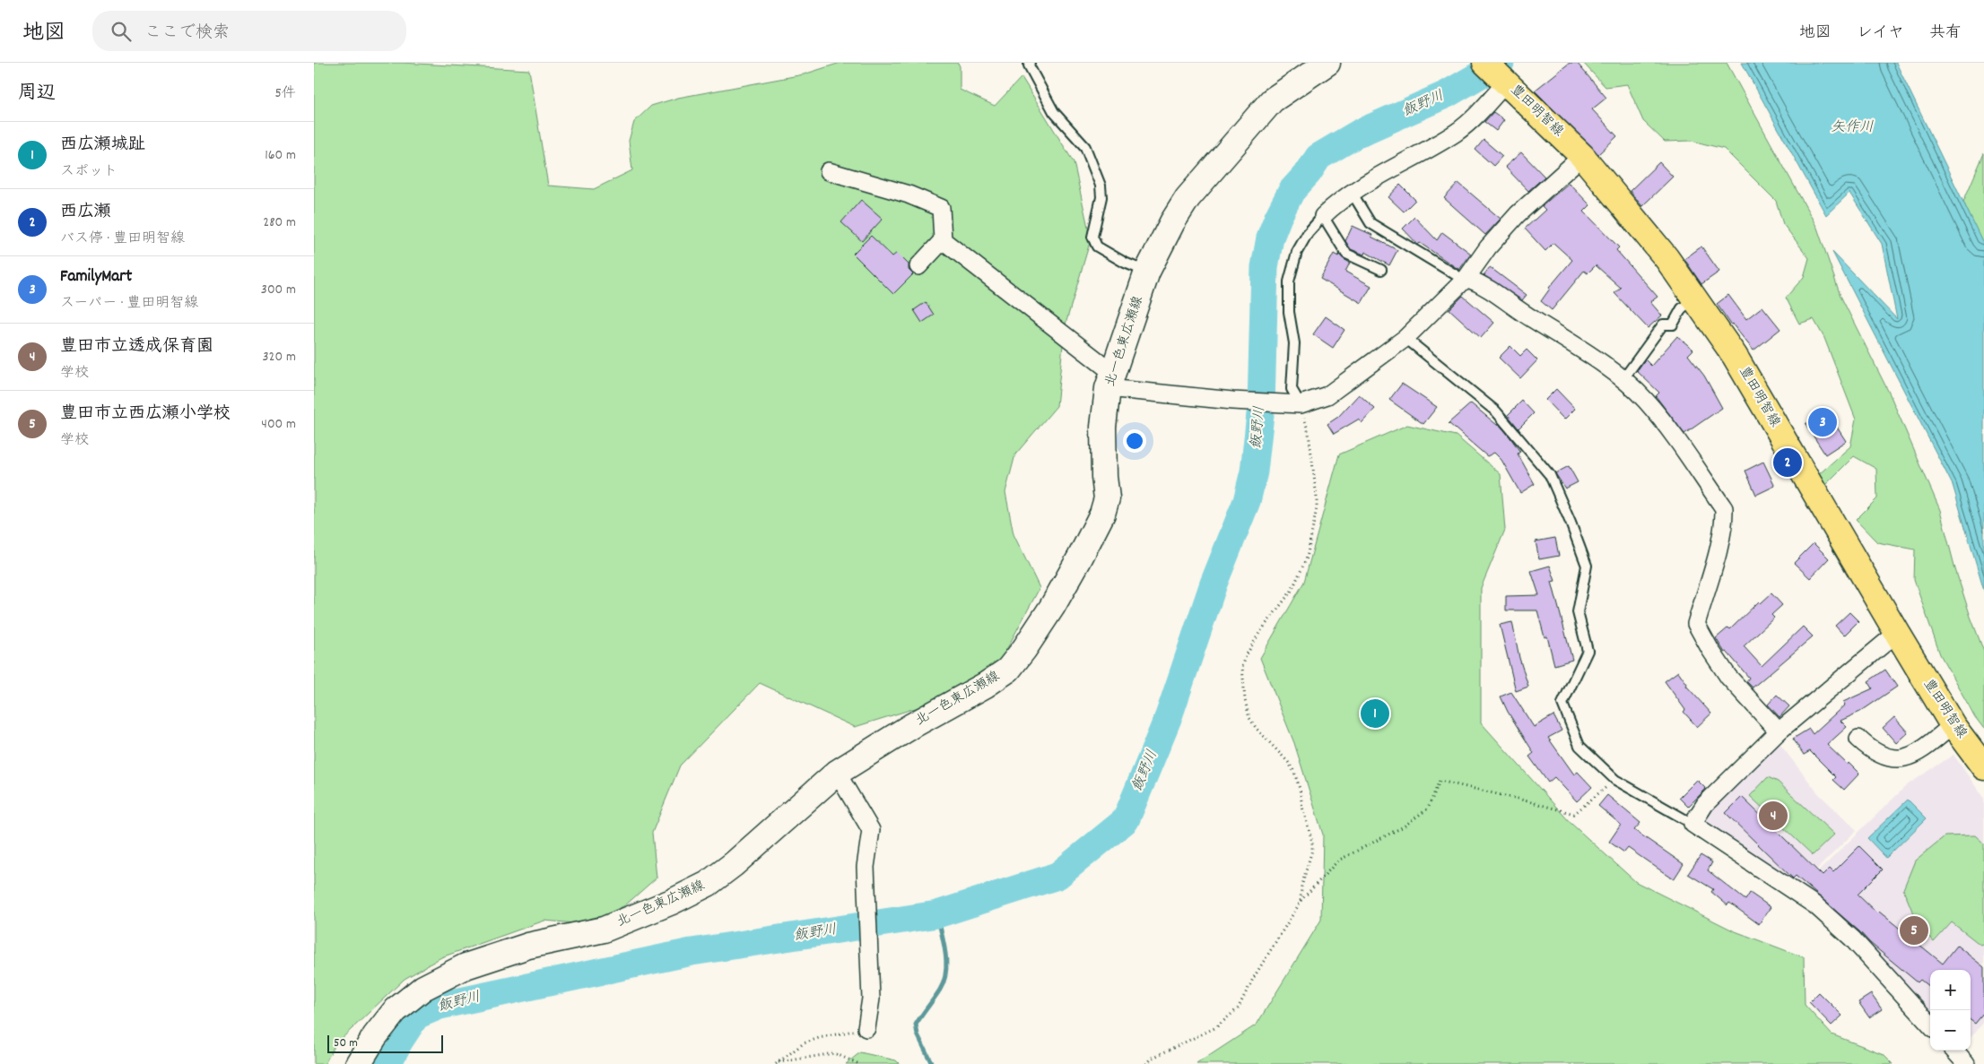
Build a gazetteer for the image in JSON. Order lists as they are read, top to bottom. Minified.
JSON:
{"streets":{"main road":["豊田明智線","北一色東広瀬線"]},"water":["飯野川","矢作川"],"scale_bar":"50 m","page":{"header":"地図","search":"ここで検索","nav":["地図","レイヤ","共有"],"heading":["周辺","5件"],"list":[{"mark":"1","name":"西広瀬城趾","note":"スポット","value":"160 m"},{"mark":"2","name":"西広瀬","note":"バス停 · 豊田明智線","value":"280 m"},{"mark":"3","name":"FamilyMart","note":"スーパー · 豊田明智線","value":"300 m"},{"mark":"4","name":"豊田市立透成保育園","note":"学校","value":"320 m"},{"mark":"5","name":"豊田市立西広瀬小学校","note":"学校","value":"400 m"}],"pins":["3","2","1","4","5"],"map_buttons":["+","−"],"scale":"50 m"}}
